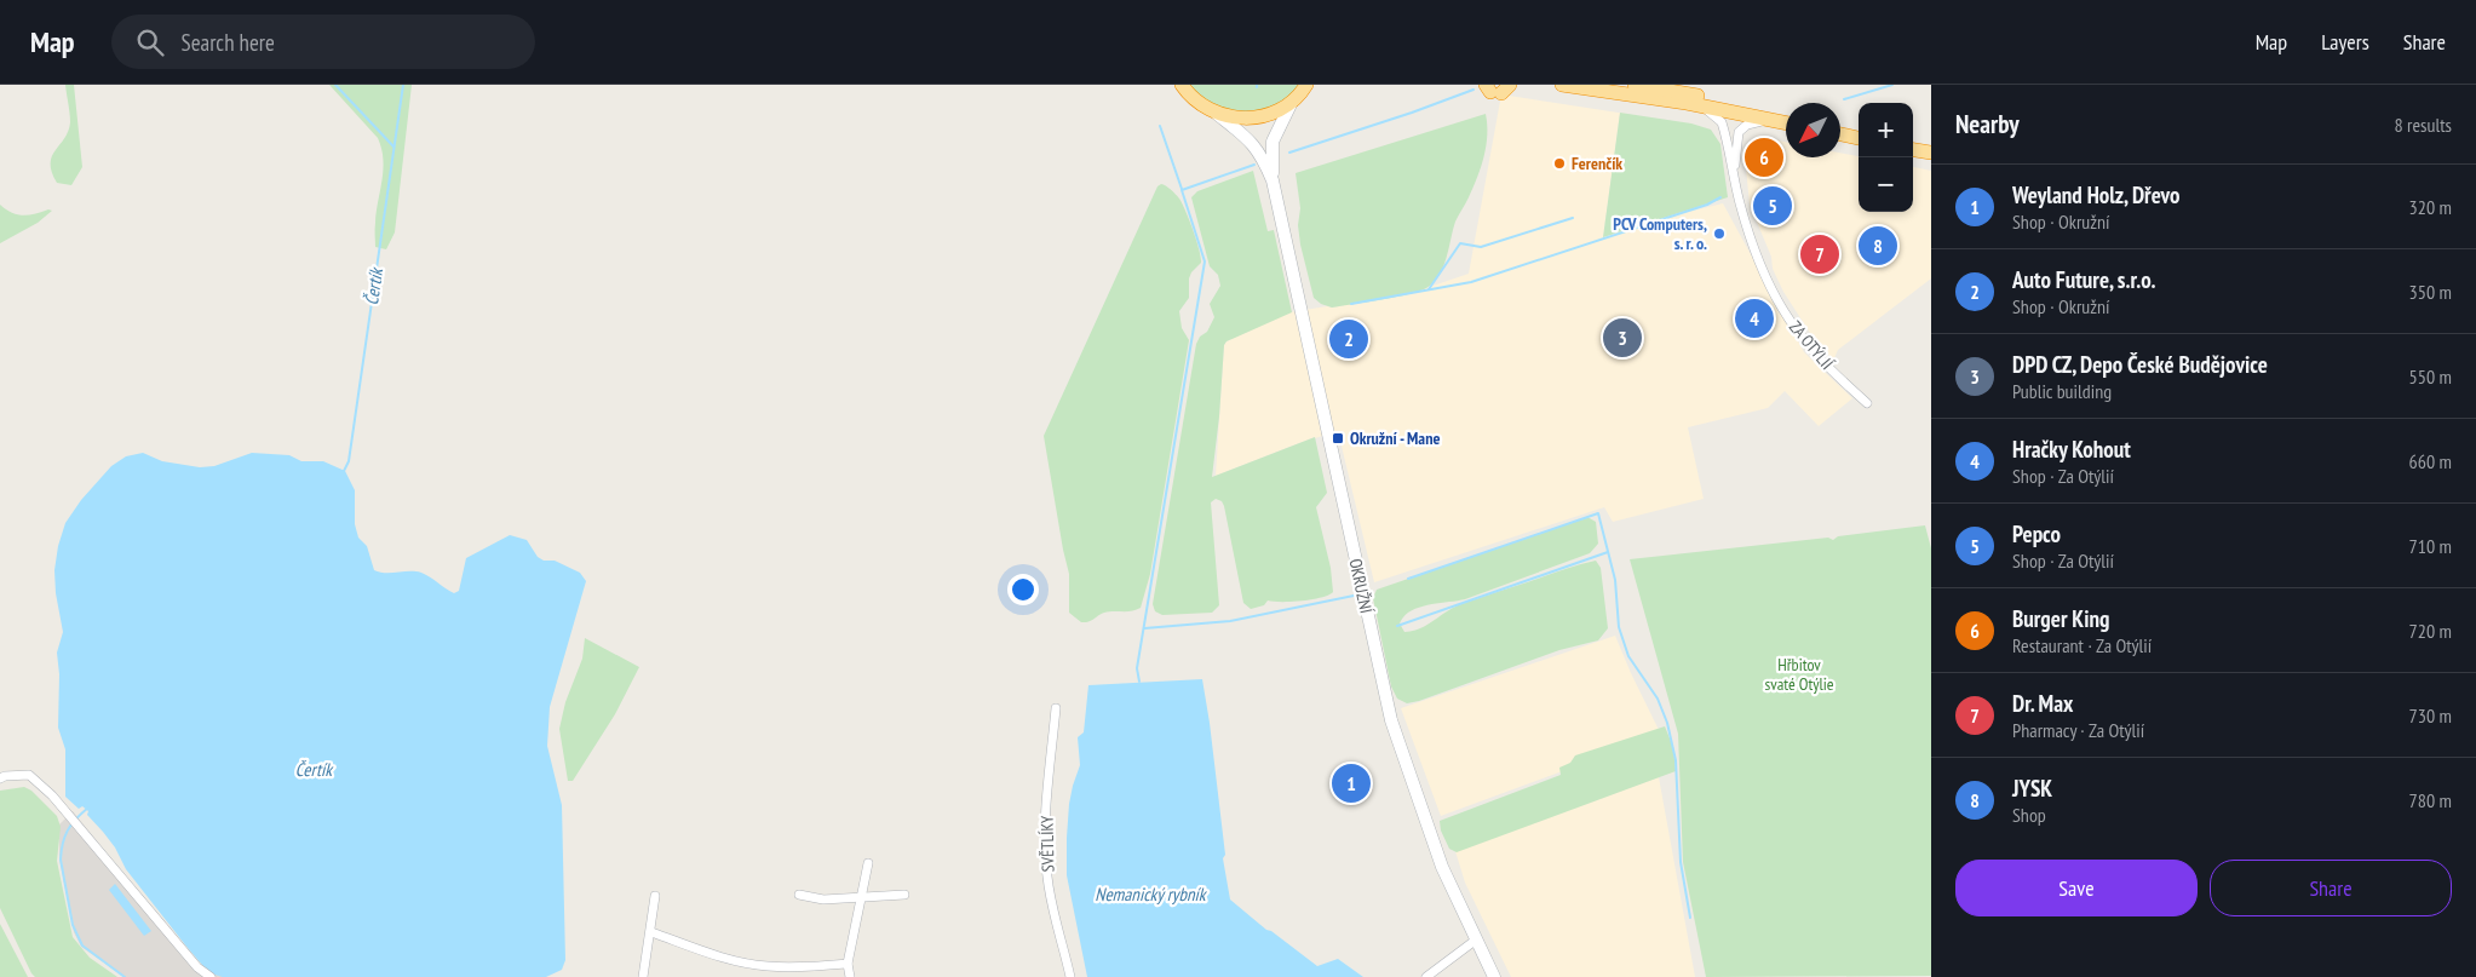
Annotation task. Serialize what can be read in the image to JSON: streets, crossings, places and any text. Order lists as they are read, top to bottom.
{
  "streets": {
    "main road": ["OKRUŽNÍ"],
    "street": ["ZA OTÝLIÍ", "SVĚTLÍKY"]
  },
  "water": ["Čertík", "Nemanický rybník"],
  "parks": ["Hřbitov svaté Otýlie"],
  "places": {
    "other": ["Ferenčík", "PCV Computers, s. r. o."],
    "transit": ["Okružní - Mane"]
  },
  "north": "bottom left",
  "page": {
    "header": "Map",
    "search": "Search here",
    "nav": ["Map", "Layers", "Share"],
    "heading": ["Nearby", "8 results"],
    "map_buttons": ["+", "−"],
    "pins": [
      "6",
      "5",
      "8",
      "7",
      "4",
      "3",
      "2",
      "1"
    ],
    "list": [
      {
        "mark": "1",
        "name": "Weyland Holz, Dřevo",
        "note": "Shop · Okružní",
        "value": "320 m"
      },
      {
        "mark": "2",
        "name": "Auto Future, s.r.o.",
        "note": "Shop · Okružní",
        "value": "350 m"
      },
      {
        "mark": "3",
        "name": "DPD CZ, Depo České Budějovice",
        "note": "Public building",
        "value": "550 m"
      },
      {
        "mark": "4",
        "name": "Hračky Kohout",
        "note": "Shop · Za Otýlií",
        "value": "660 m"
      },
      {
        "mark": "5",
        "name": "Pepco",
        "note": "Shop · Za Otýlií",
        "value": "710 m"
      },
      {
        "mark": "6",
        "name": "Burger King",
        "note": "Restaurant · Za Otýlií",
        "value": "720 m"
      },
      {
        "mark": "7",
        "name": "Dr. Max",
        "note": "Pharmacy · Za Otýlií",
        "value": "730 m"
      },
      {
        "mark": "8",
        "name": "JYSK",
        "note": "Shop",
        "value": "780 m"
      }
    ],
    "buttons": ["Save", "Share"]
  }
}
